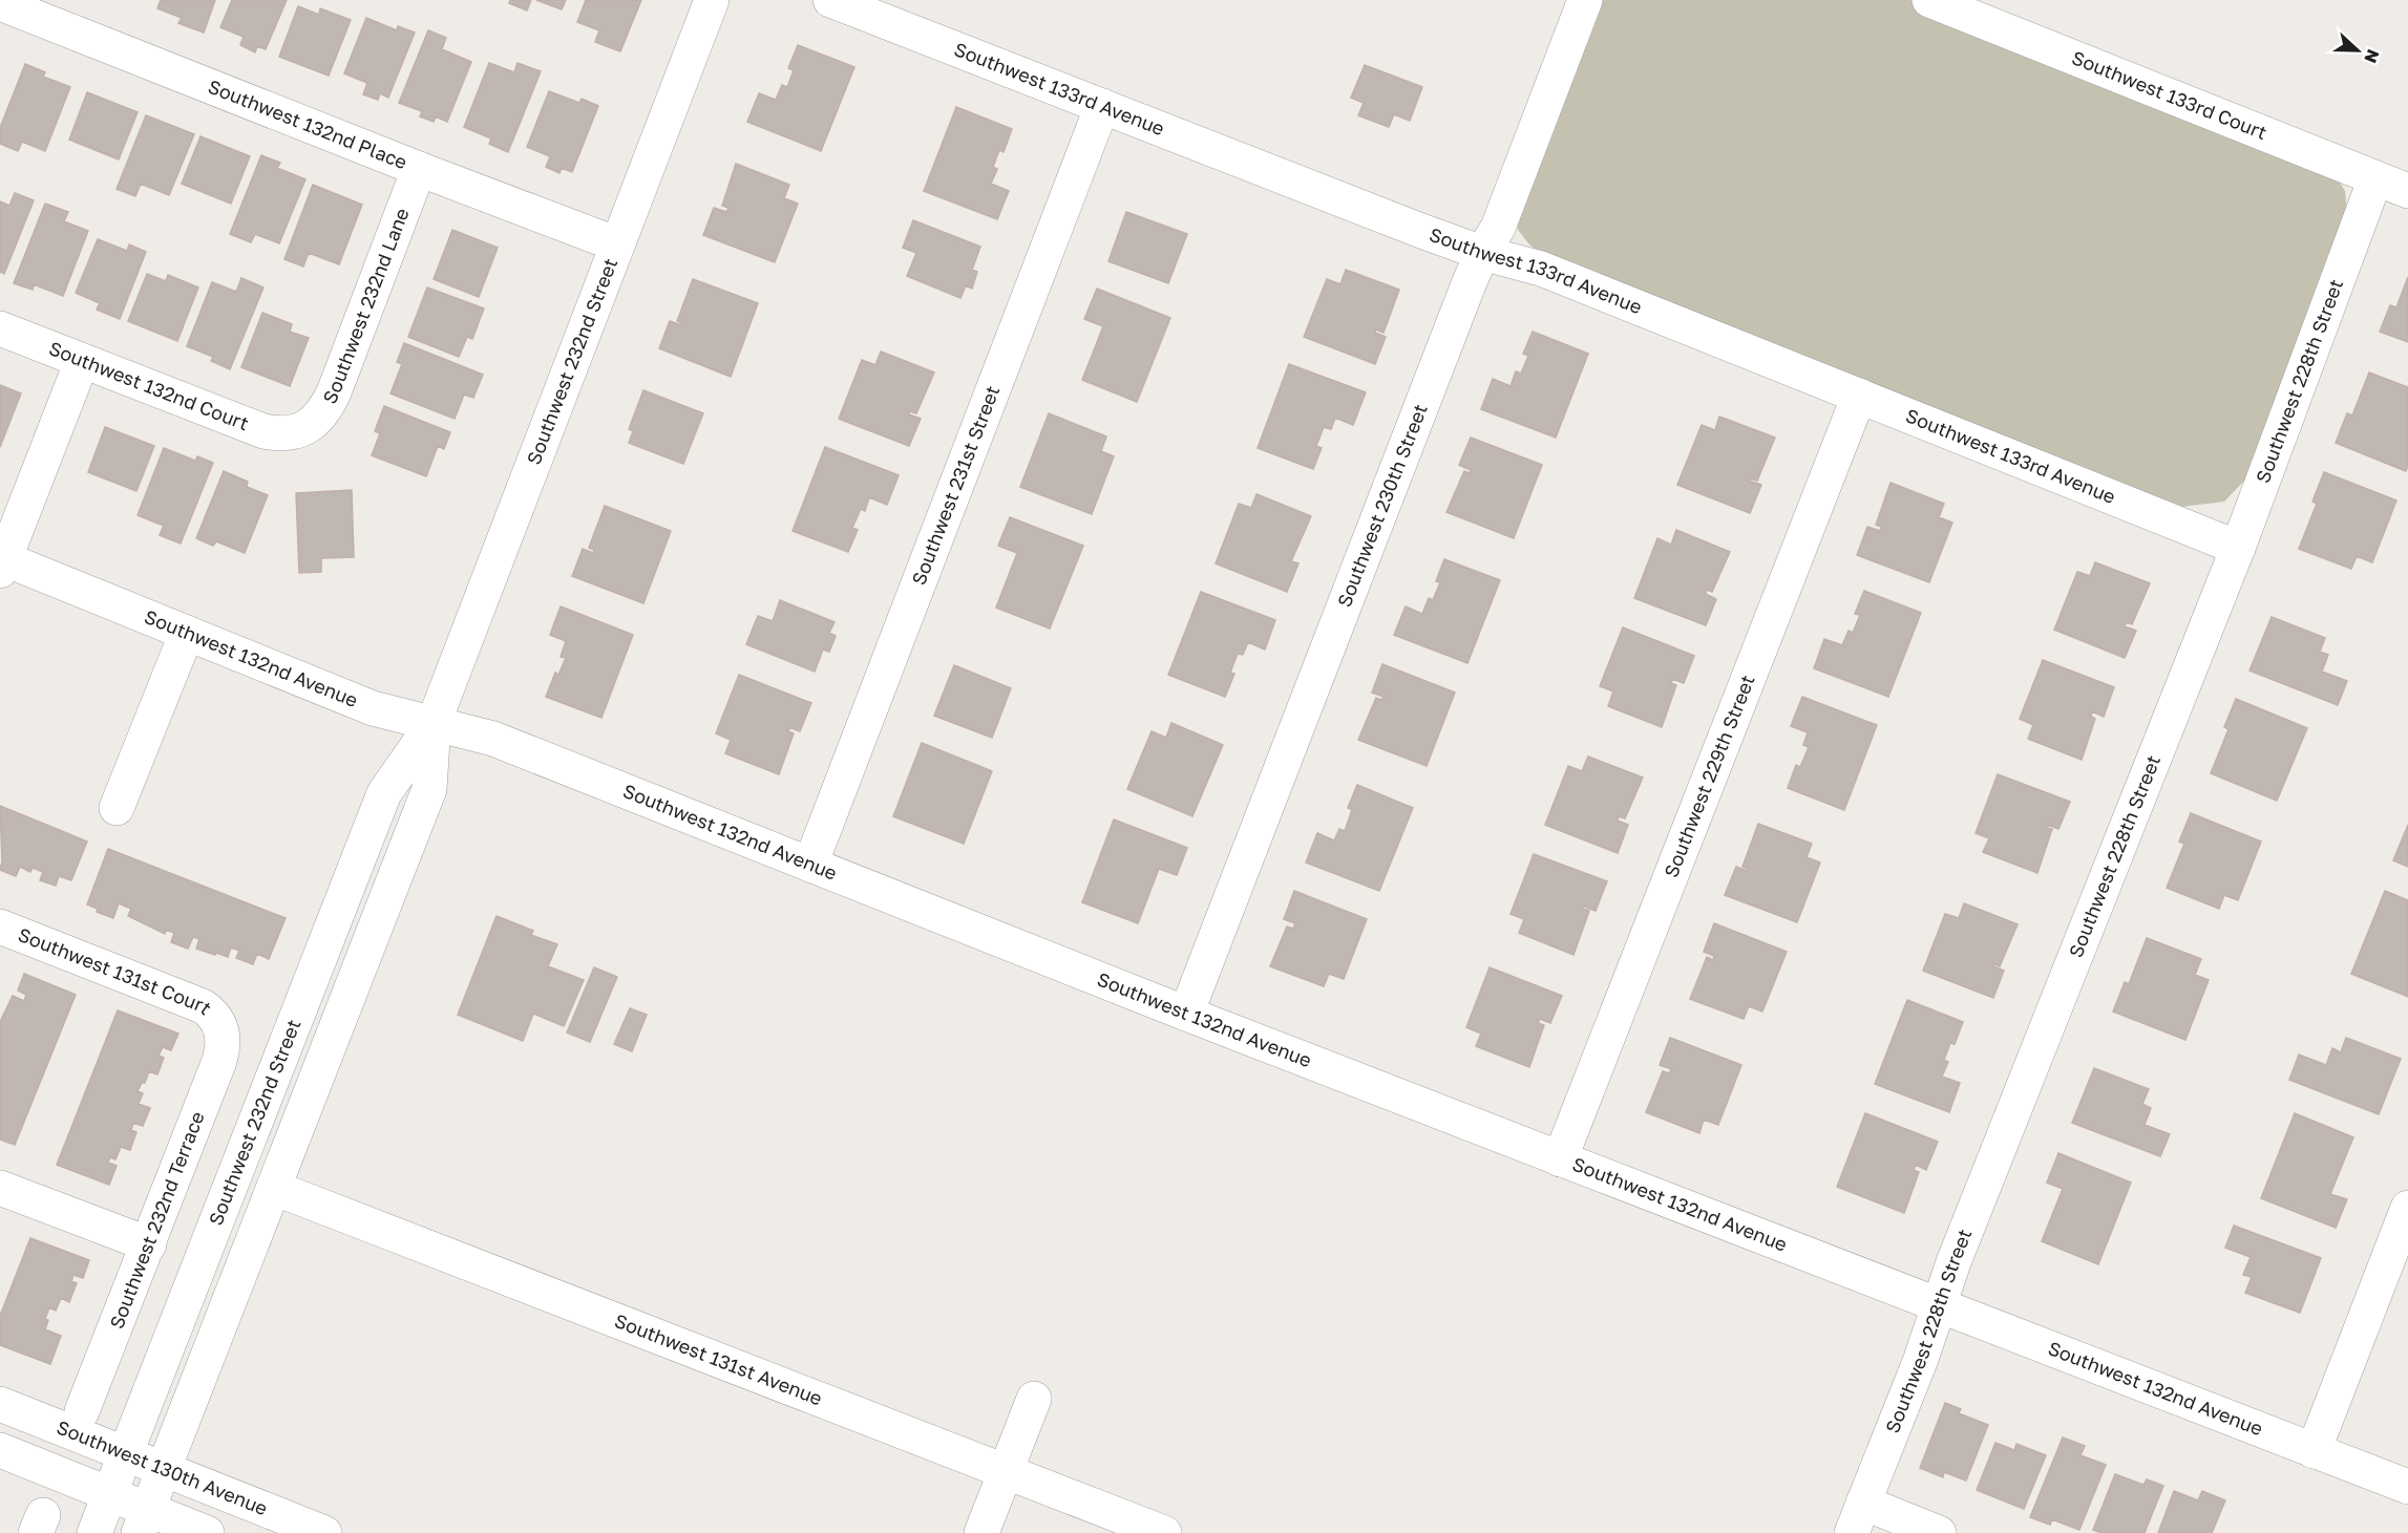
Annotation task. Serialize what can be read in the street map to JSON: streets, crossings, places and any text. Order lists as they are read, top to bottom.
{
  "streets": {
    "street": [
      "Southwest 133rd Avenue",
      "Southwest 133rd Court",
      "Southwest 132nd Place",
      "Southwest 232nd Lane",
      "Southwest 232nd Street",
      "Southwest 228th Street",
      "Southwest 132nd Court",
      "Southwest 231st Street",
      "Southwest 230th Street",
      "Southwest 132nd Avenue",
      "Southwest 229th Street",
      "Southwest 131st Court",
      "Southwest 232nd Terrace",
      "Southwest 131st Avenue",
      "Southwest 130th Avenue"
    ]
  },
  "crossings": [
    ["Southwest 133rd Avenue", "Southwest 228th Street"],
    ["Southwest 133rd Avenue", "Southwest 231st Street"],
    ["Southwest 133rd Avenue", "Southwest 230th Street"],
    ["Southwest 133rd Avenue", "Southwest 229th Street"],
    ["Southwest 133rd Court", "Southwest 228th Street"],
    ["Southwest 132nd Place", "Southwest 232nd Lane"],
    ["Southwest 132nd Place", "Southwest 232nd Street"],
    ["Southwest 232nd Lane", "Southwest 132nd Court"],
    ["Southwest 232nd Street", "Southwest 132nd Avenue"],
    ["Southwest 232nd Street", "Southwest 131st Avenue"],
    ["Southwest 232nd Street", "Southwest 130th Avenue"],
    ["Southwest 228th Street", "Southwest 132nd Avenue"],
    ["Southwest 231st Street", "Southwest 132nd Avenue"],
    ["Southwest 230th Street", "Southwest 132nd Avenue"],
    ["Southwest 132nd Avenue", "Southwest 229th Street"],
    ["Southwest 131st Court", "Southwest 232nd Terrace"]
  ],
  "north": "right"
}
